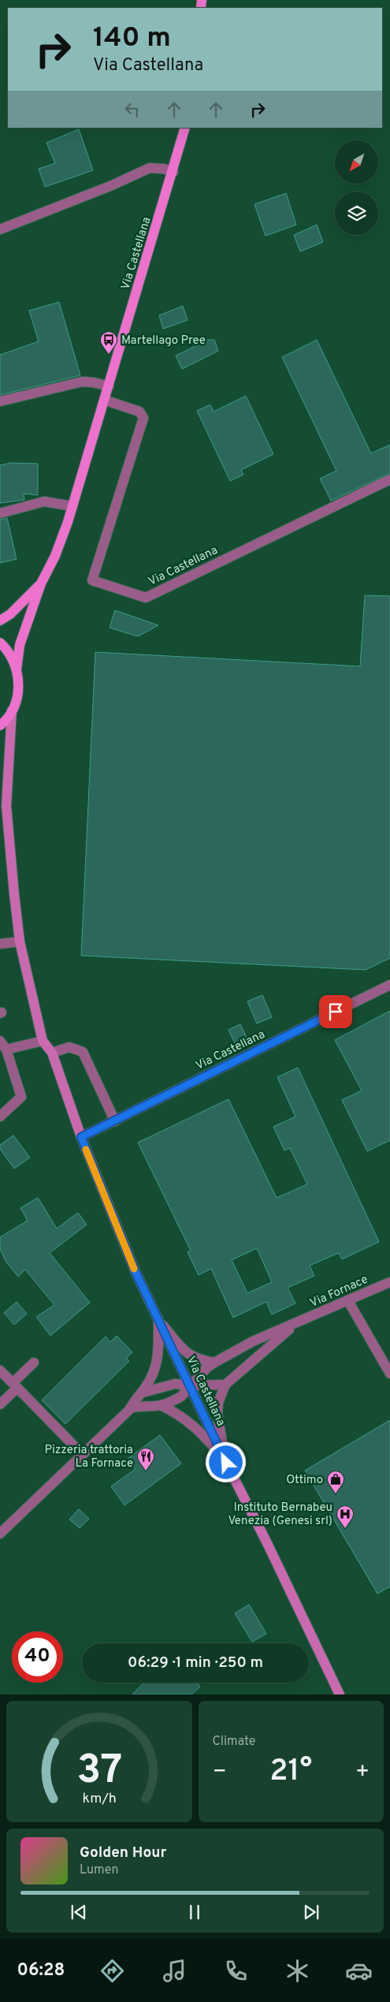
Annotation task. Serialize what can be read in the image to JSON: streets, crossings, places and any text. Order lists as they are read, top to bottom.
{
  "streets": {
    "main road": ["Via Castellana"],
    "street": ["Via Fornace"]
  },
  "crossings": [
    ["Via Castellana", "Via Fornace"]
  ],
  "places": {
    "bus stop": ["Martellago Pree"],
    "restaurant": ["Pizzeria trattoria La Fornace"],
    "shop": ["Ottimo"],
    "hospital": ["Instituto Bernabeu Venezia (Genesi srl)"]
  },
  "north": "bottom left",
  "page": {
    "turn": ["140 m", "Via Castellana"],
    "limit": "40",
    "trip": "06:29 · 1 min · 250 m",
    "tile": "Climate",
    "heat": ["−", "21°", "+"],
    "song": ["Golden Hour", "Lumen"],
    "tabs": "06:28",
    "gauge": ["37", "km/h"]
  }
}
